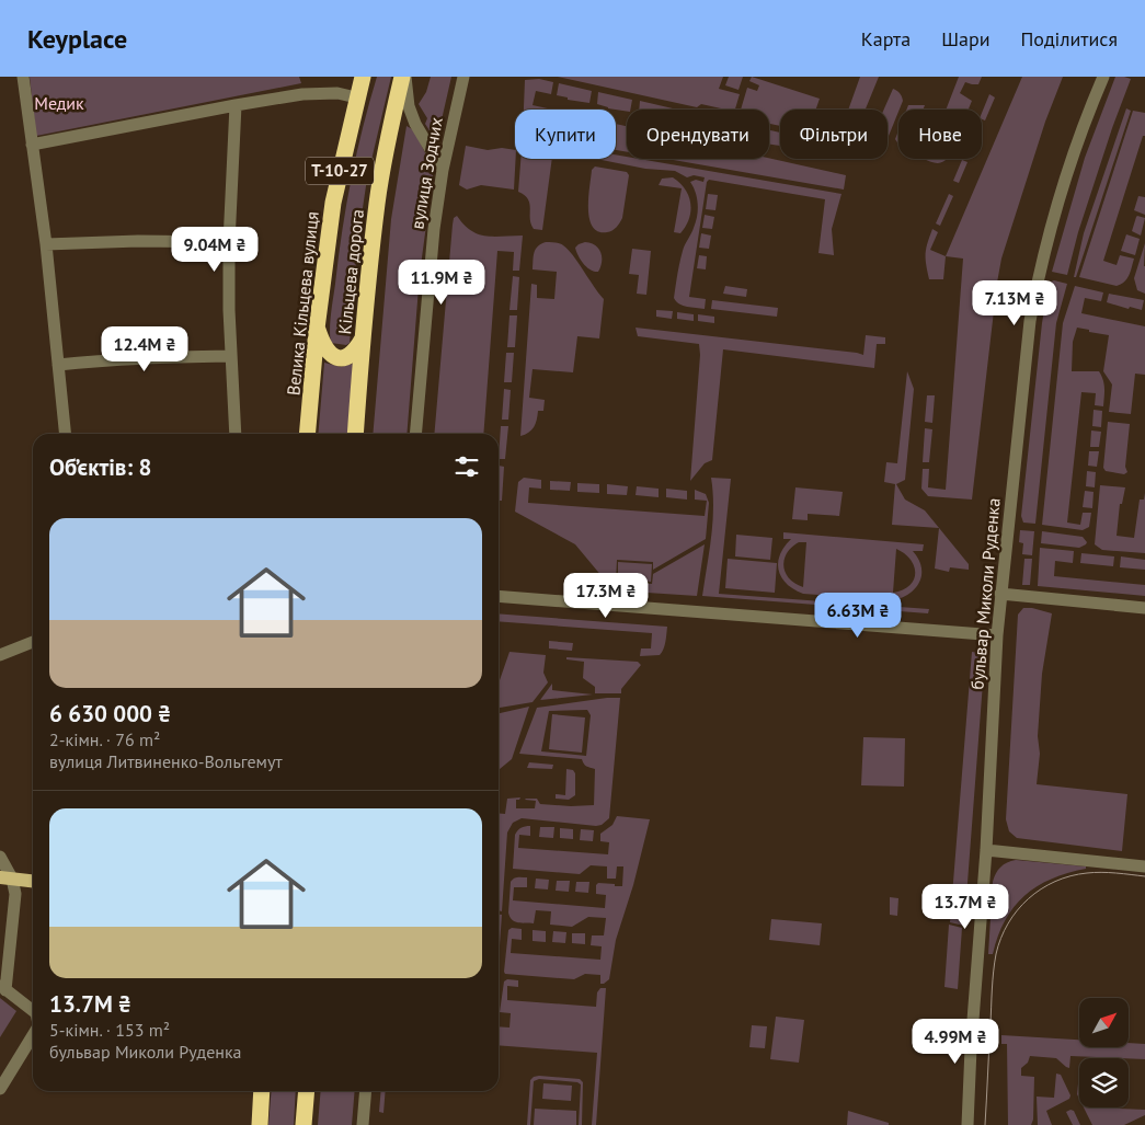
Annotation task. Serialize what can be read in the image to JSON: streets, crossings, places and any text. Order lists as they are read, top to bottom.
{
  "streets": {
    "highway": ["Т-10-27", "Кільцева дорога", "Велика Кільцева вулиця"],
    "street": ["вулиця Зодчих", "бульвар Миколи Руденка"]
  },
  "parks": ["Медик"],
  "north": "top right",
  "page": {
    "header": "Keyplace",
    "nav": ["Карта", "Шари", "Поділитися"],
    "chip": [
      "Купити",
      "Орендувати",
      "Фільтри",
      "Нове"
    ],
    "price": [
      "9.04M ₴",
      "11.9M ₴",
      "7.13M ₴",
      "12.4M ₴",
      "17.3M ₴",
      "6.63M ₴",
      "13.7M ₴",
      "4.99M ₴"
    ],
    "heading": "Об’єктів: 8",
    "list": [
      {
        "name": "6 630 000 ₴",
        "note": "2-кімн. · 76 m² · вулиця Литвиненко-Вольгемут"
      },
      {
        "name": "13.7M ₴",
        "note": "5-кімн. · 153 m² · бульвар Миколи Руденка"
      }
    ]
  }
}
